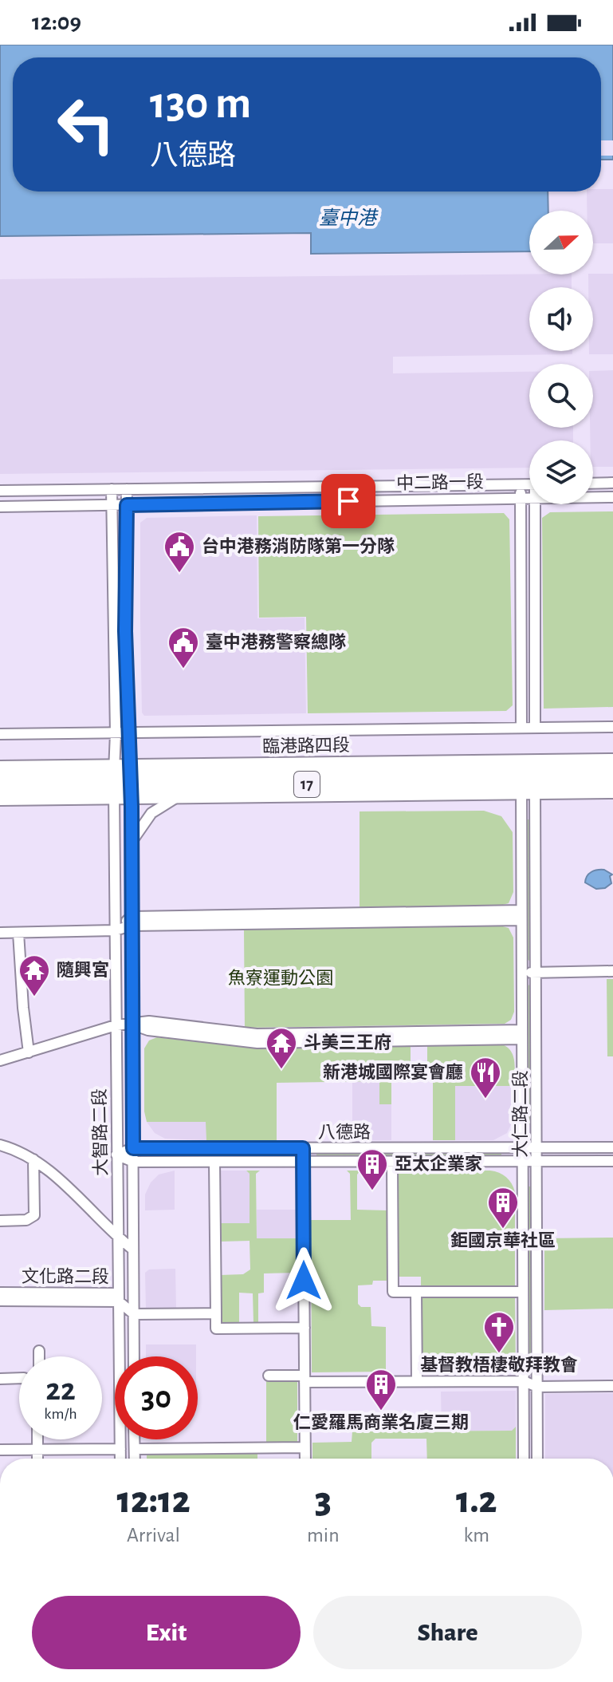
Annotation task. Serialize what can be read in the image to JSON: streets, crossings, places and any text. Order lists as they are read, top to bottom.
{
  "streets": {
    "main road": ["臨港路四段", "17"],
    "street": [
      "中二路一段",
      "大仁路二段",
      "大智路二段",
      "八德路",
      "文化路二段"
    ]
  },
  "crossings": [
    ["中二路一段", "大智路二段"],
    ["臨港路四段", "大仁路二段"],
    ["臨港路四段", "大智路二段"],
    ["大仁路二段", "八德路"],
    ["大智路二段", "八德路"],
    ["大智路二段", "文化路二段"]
  ],
  "water": ["臺中港"],
  "parks": ["魚寮運動公園"],
  "places": {
    "public building": ["台中港務消防隊第一分隊", "臺中港務警察總隊"],
    "temple": ["隨興宮", "斗美三王府"],
    "restaurant": ["新港城國際宴會廳"],
    "building": ["亞太企業家", "鉅國京華社區", "仁愛羅馬商業名廈三期"],
    "church": ["基督教梧棲敬拜教會"]
  },
  "north": "right",
  "page": {
    "status": "12:09",
    "turn": ["130 m", "八德路"],
    "speed": "22 km/h",
    "limit": "30",
    "eta": [
      "12:12",
      "Arrival",
      "3",
      "min",
      "1.2",
      "km"
    ],
    "buttons": ["Exit", "Share"]
  }
}
